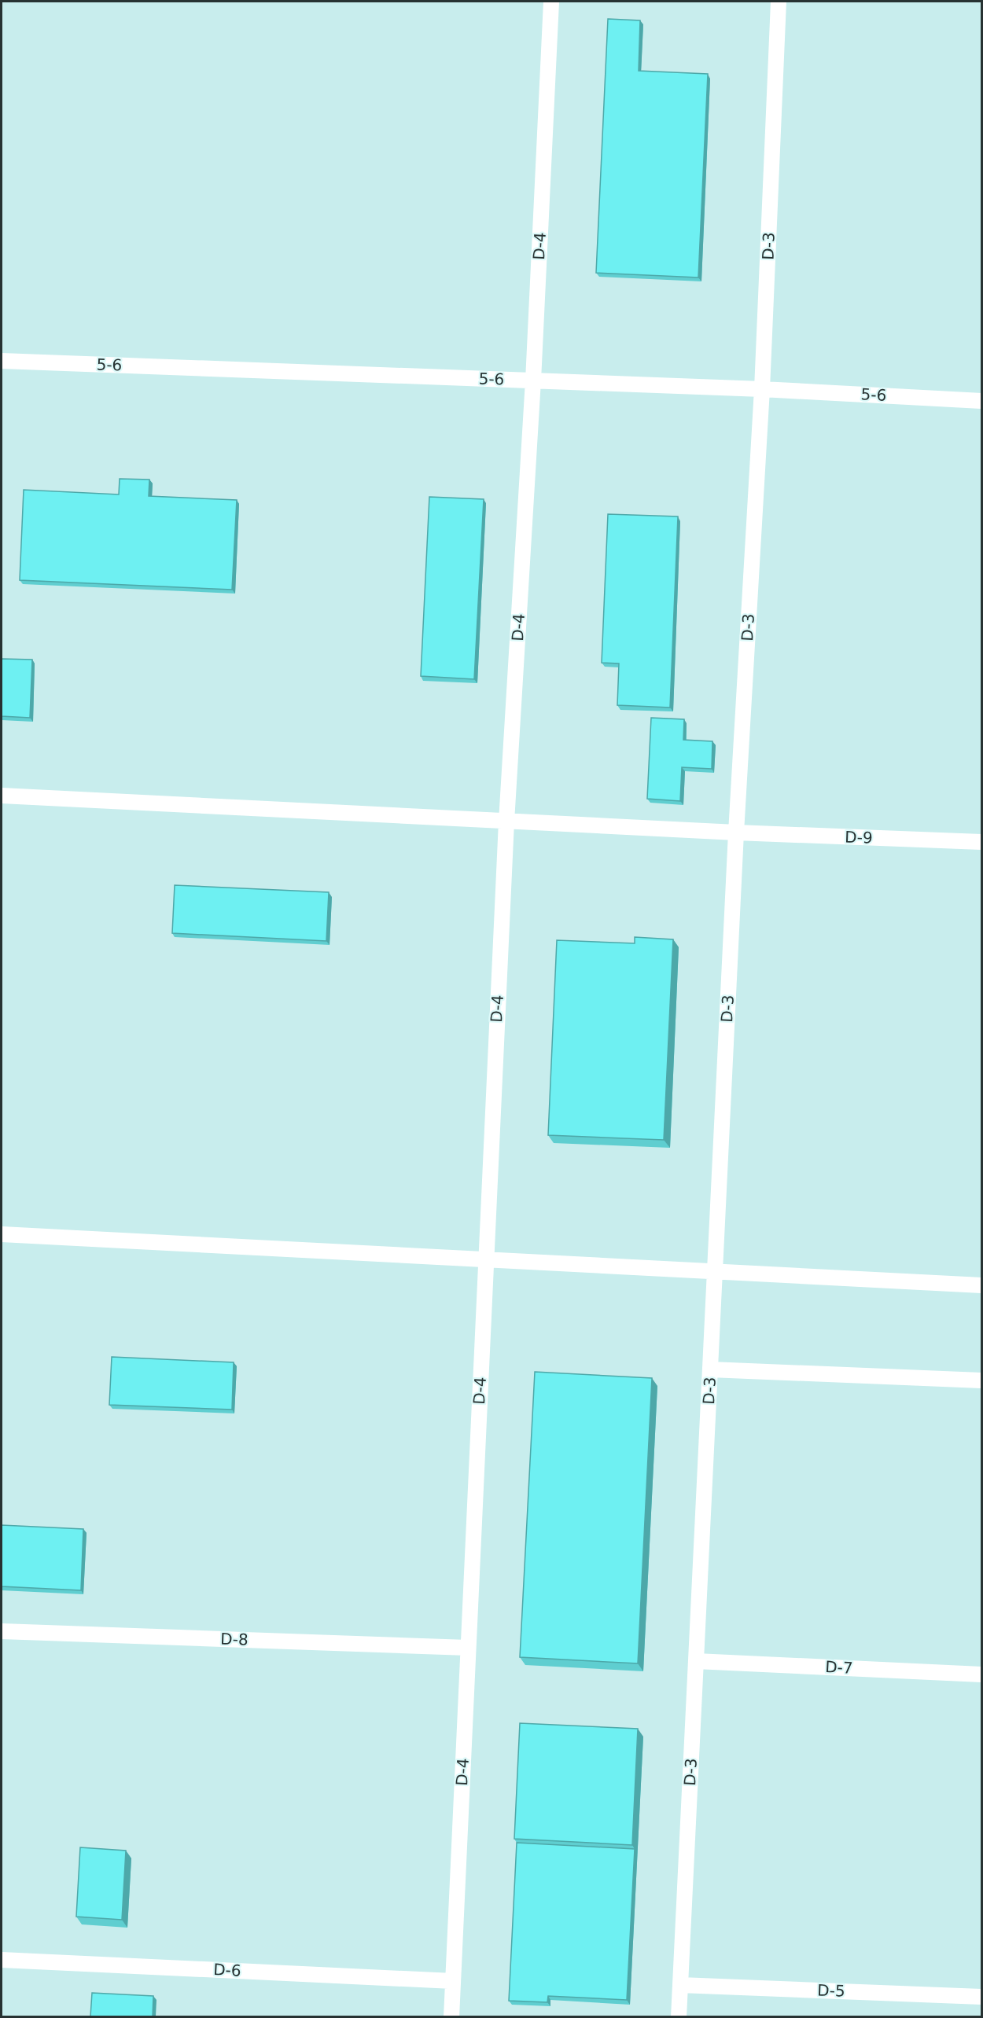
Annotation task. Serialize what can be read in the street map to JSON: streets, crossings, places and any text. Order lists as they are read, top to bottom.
{
  "streets": {
    "lane": [
      "D-4",
      "D-3",
      "5-6",
      "D-9",
      "D-8",
      "D-7",
      "D-6",
      "D-5"
    ]
  },
  "crossings": [
    ["D-4", "5-6"],
    ["D-4", "D-9"],
    ["D-4", "D-8"],
    ["D-4", "D-6"],
    ["D-3", "5-6"],
    ["D-3", "D-9"],
    ["D-3", "D-7"],
    ["D-3", "D-5"]
  ]
}
